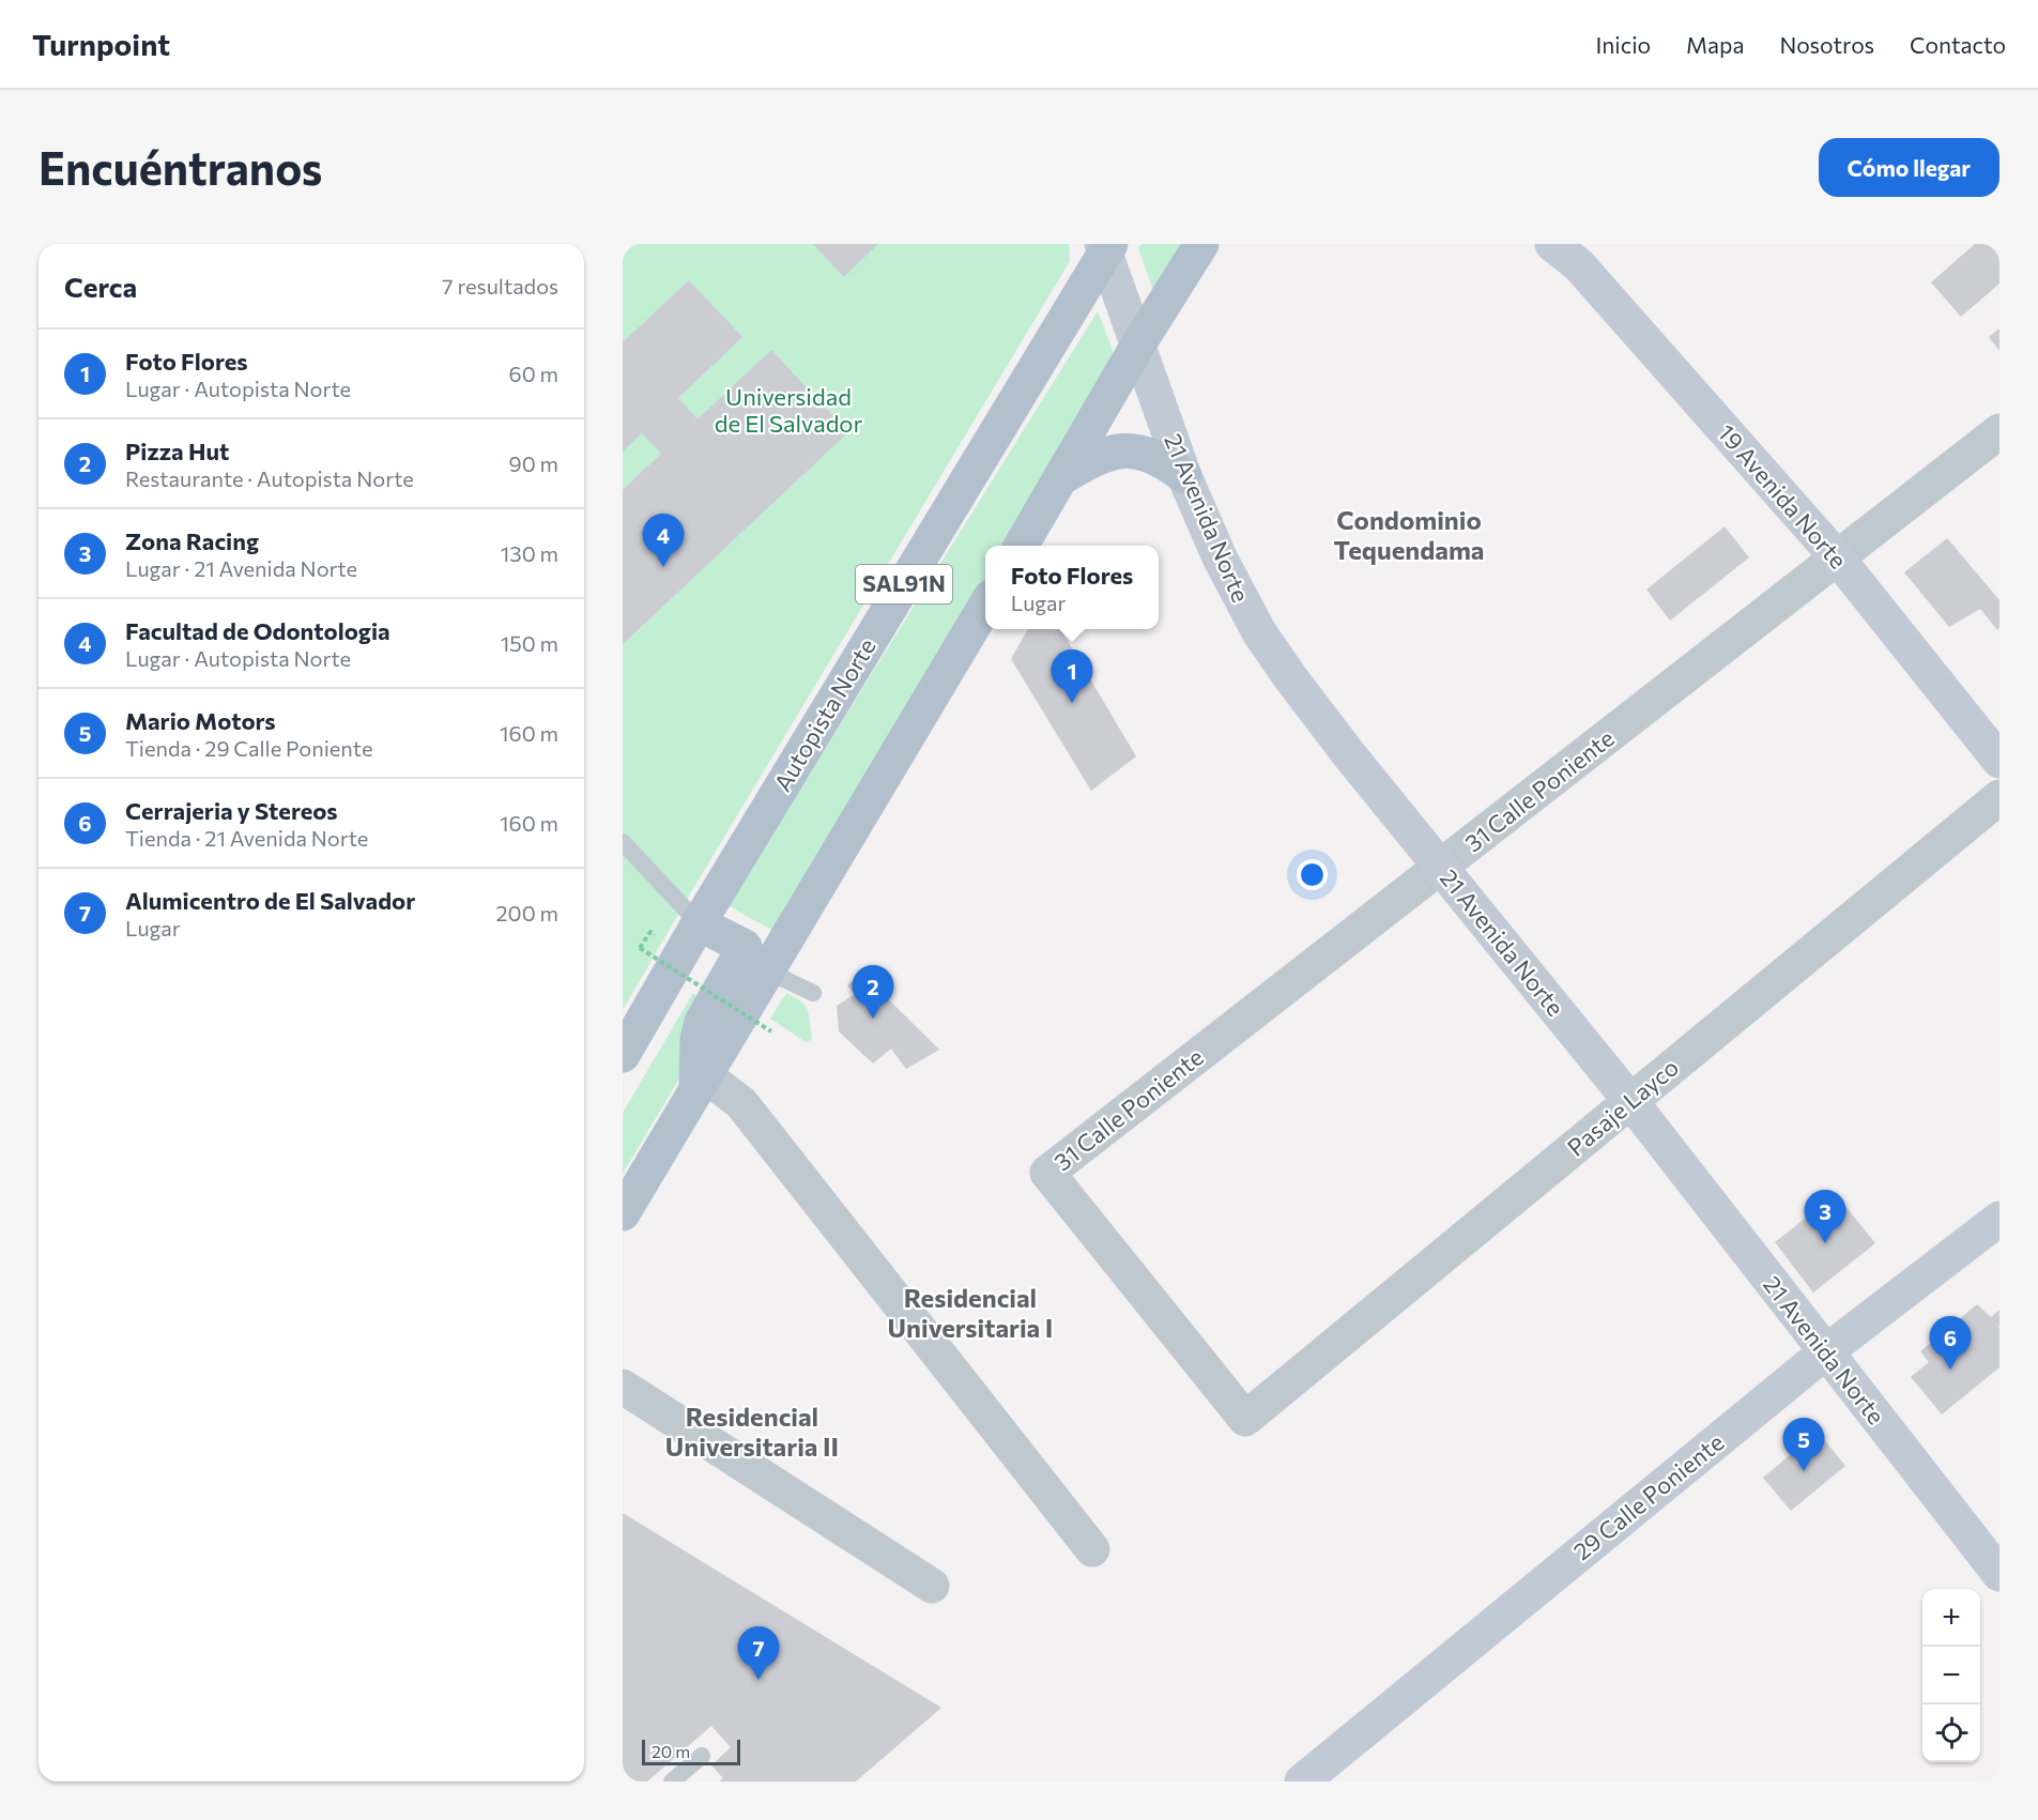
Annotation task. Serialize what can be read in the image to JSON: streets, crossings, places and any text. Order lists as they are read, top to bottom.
{
  "streets": {
    "main road": [
      "19 Avenida Norte",
      "21 Avenida Norte",
      "SAL91N",
      "Autopista Norte",
      "29 Calle Poniente"
    ],
    "street": ["31 Calle Poniente", "Pasaje Layco"]
  },
  "crossings": [
    ["19 Avenida Norte", "31 Calle Poniente"],
    ["21 Avenida Norte", "Autopista Norte"],
    ["21 Avenida Norte", "31 Calle Poniente"],
    ["21 Avenida Norte", "Pasaje Layco"],
    ["21 Avenida Norte", "29 Calle Poniente"],
    ["31 Calle Poniente", "Pasaje Layco"]
  ],
  "districts": ["Condominio Tequendama", "Residencial Universitaria I", "Residencial Universitaria II"],
  "parks": ["Universidad de El Salvador"],
  "scale_bar": "20 m",
  "page": {
    "header": "Turnpoint",
    "nav": [
      "Inicio",
      "Mapa",
      "Nosotros",
      "Contacto"
    ],
    "buttons": "Cómo llegar",
    "title": "Encuéntranos",
    "heading": ["Cerca", "7 resultados"],
    "list": [
      {
        "mark": "1",
        "name": "Foto Flores",
        "note": "Lugar · Autopista Norte",
        "value": "60 m"
      },
      {
        "mark": "2",
        "name": "Pizza Hut",
        "note": "Restaurante · Autopista Norte",
        "value": "90 m"
      },
      {
        "mark": "3",
        "name": "Zona Racing",
        "note": "Lugar · 21 Avenida Norte",
        "value": "130 m"
      },
      {
        "mark": "4",
        "name": "Facultad de Odontologia",
        "note": "Lugar · Autopista Norte",
        "value": "150 m"
      },
      {
        "mark": "5",
        "name": "Mario Motors",
        "note": "Tienda · 29 Calle Poniente",
        "value": "160 m"
      },
      {
        "mark": "6",
        "name": "Cerrajeria y Stereos",
        "note": "Tienda · 21 Avenida Norte",
        "value": "160 m"
      },
      {
        "mark": "7",
        "name": "Alumicentro de El Salvador",
        "note": "Lugar",
        "value": "200 m"
      }
    ],
    "pins": [
      "4",
      "1",
      "2",
      "3",
      "6",
      "5",
      "7"
    ],
    "popup": ["Foto Flores", "Lugar"],
    "map_buttons": ["+", "−"],
    "scale": "20 m"
  }
}
